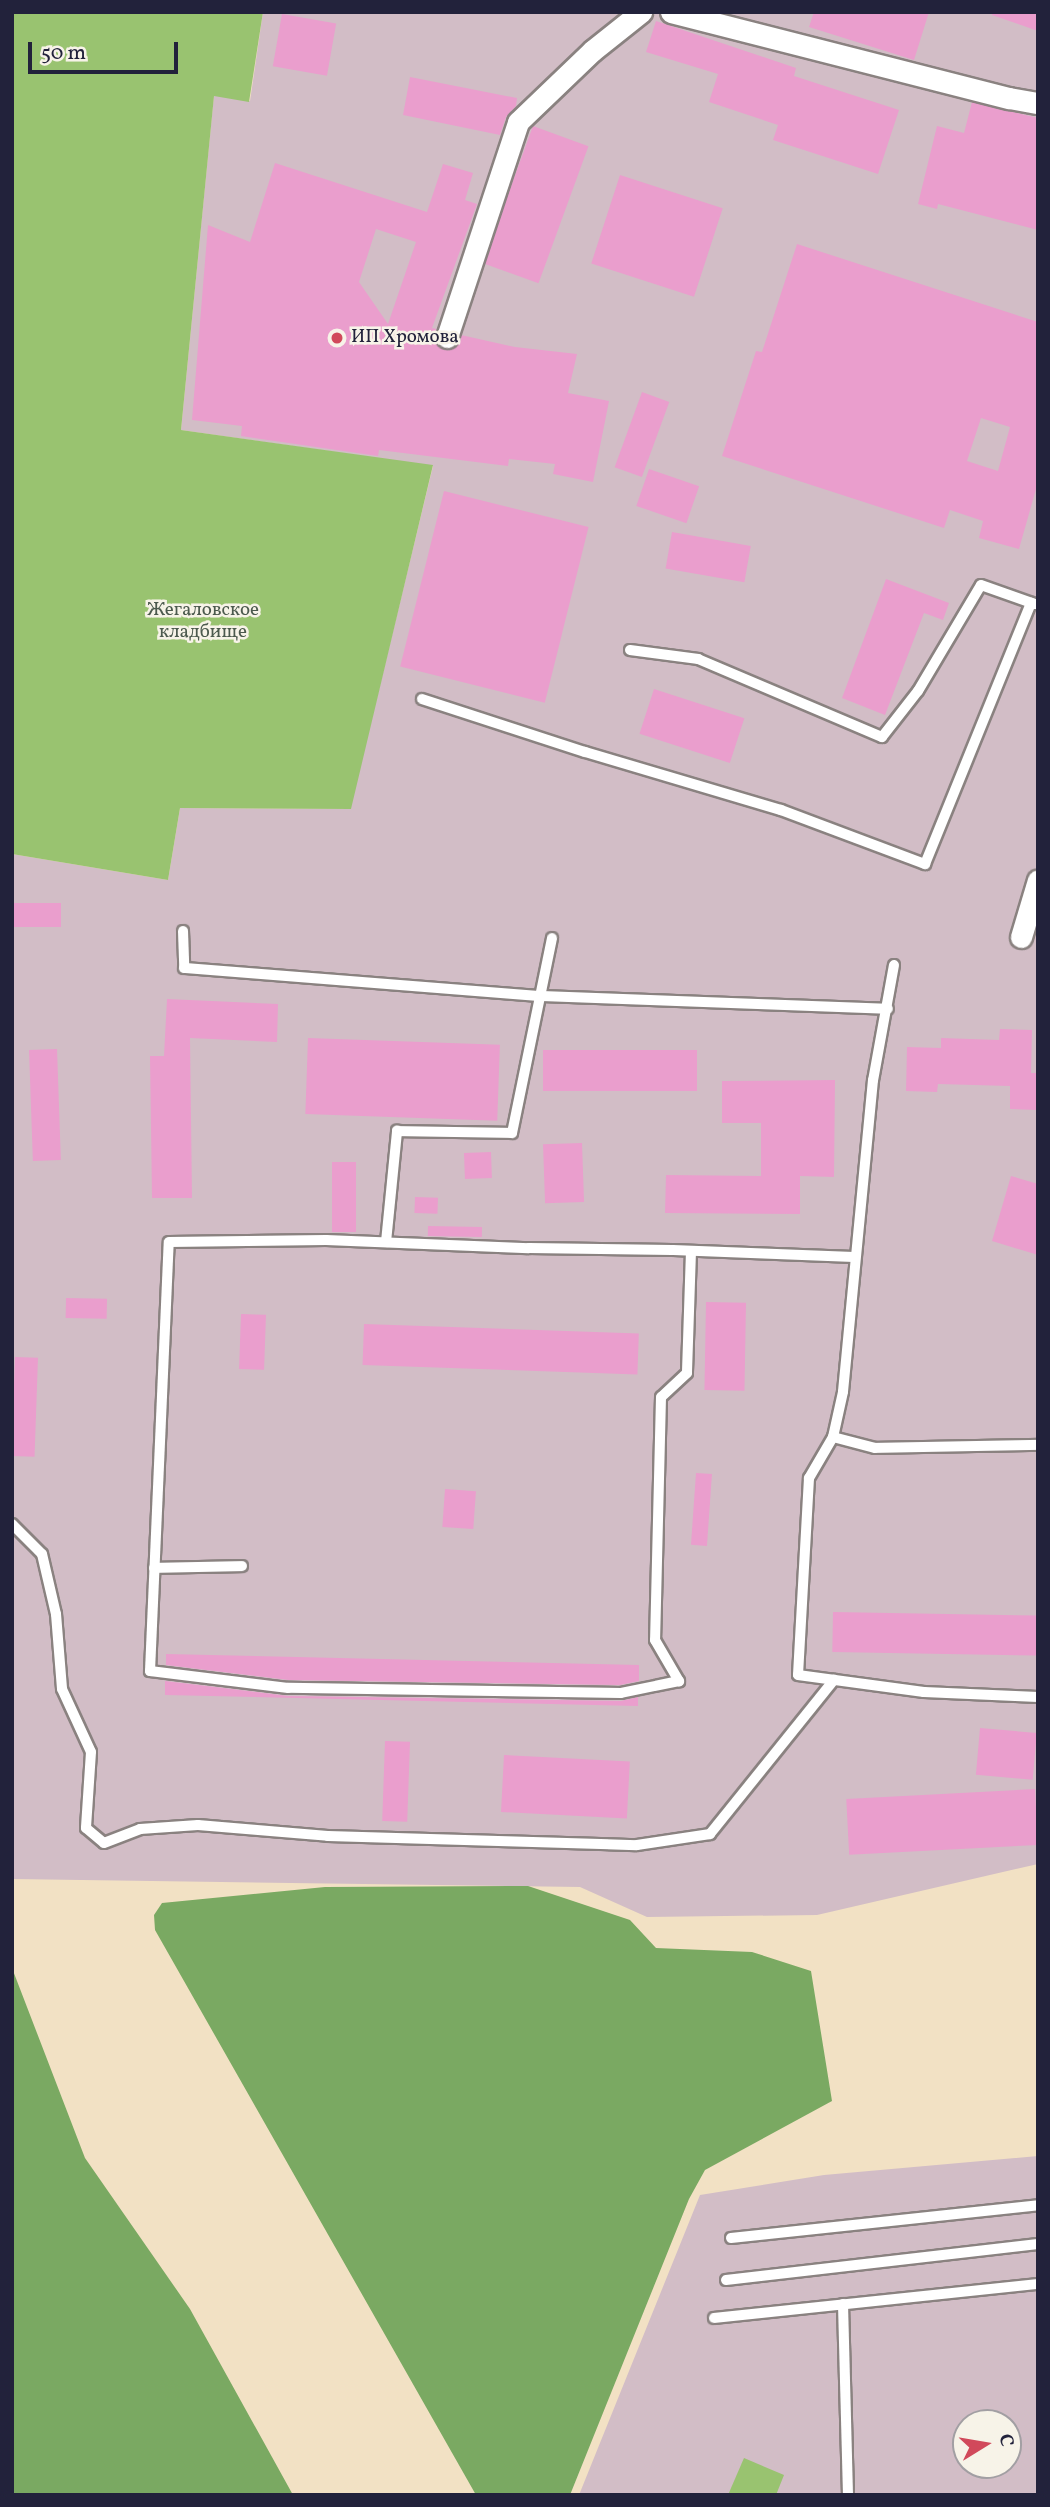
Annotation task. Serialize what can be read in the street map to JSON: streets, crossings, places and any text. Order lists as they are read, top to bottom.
{
  "parks": ["Жегаловское кладбище"],
  "places": ["ИП Хромова"],
  "scale_bar": "50 m",
  "north": "right"
}
